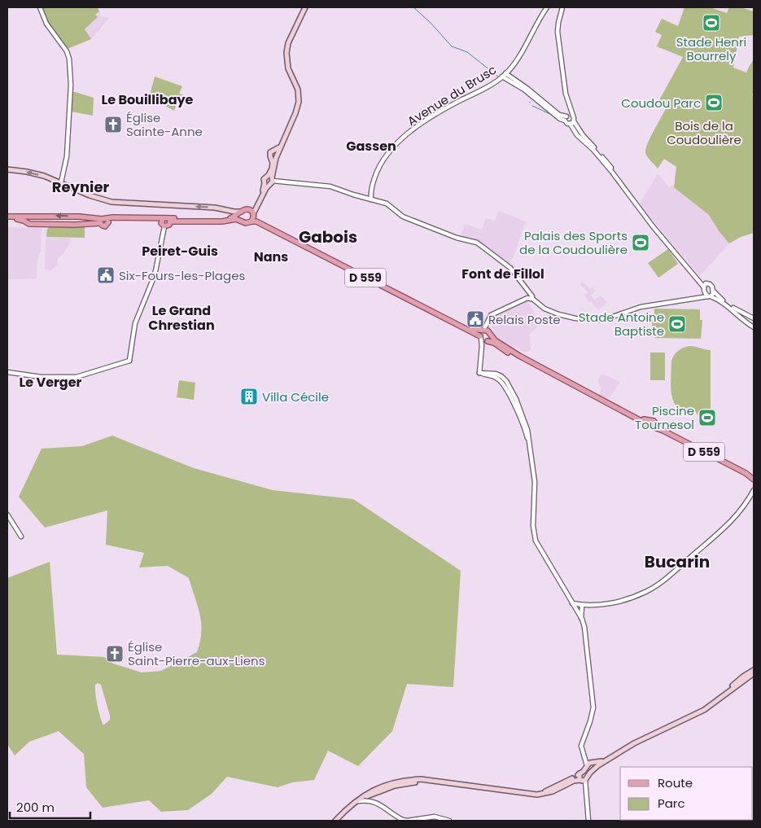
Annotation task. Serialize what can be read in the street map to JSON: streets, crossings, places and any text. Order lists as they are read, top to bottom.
{
  "streets": {
    "main road": ["D 559"],
    "street": ["Avenue du Brusc"]
  },
  "districts": [
    "Le Bouillibaye",
    "Gassen",
    "Reynier",
    "Gabois",
    "Peiret-Guis",
    "Nans",
    "Font de Fillol",
    "Le Grand Chrestian",
    "Le Verger",
    "Bucarin"
  ],
  "parks": ["Bois de la Coudoulière"],
  "places": {
    "sports": [
      "Stade Henri Bourrely",
      "Coudou Parc",
      "Palais des Sports de la Coudoulière",
      "Stade Antoine Baptiste",
      "Piscine Tournesol"
    ],
    "church": ["Église Sainte-Anne", "Église Saint-Pierre-aux-Liens"],
    "public building": ["Six-Fours-les-Plages", "Relais Poste"],
    "building": ["Villa Cécile"]
  },
  "legend": ["Route", "Parc"],
  "scale_bar": "200 m"
}
